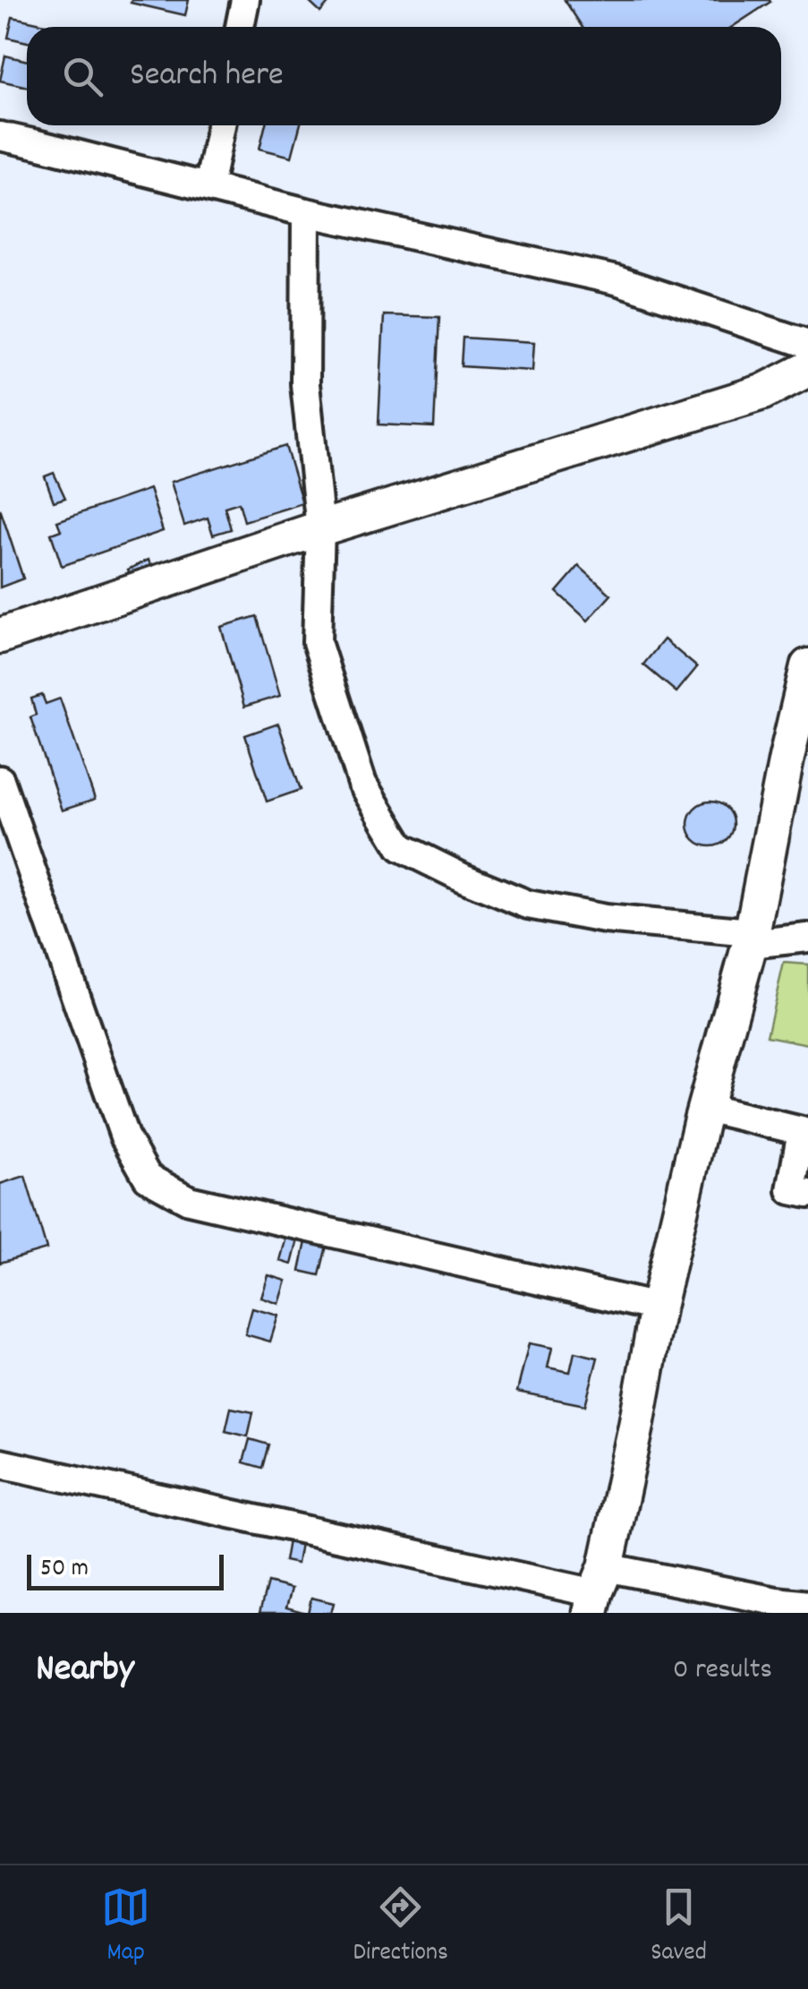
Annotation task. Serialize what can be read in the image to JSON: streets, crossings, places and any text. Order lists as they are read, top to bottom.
{
  "scale_bar": "50 m",
  "page": {
    "search": "Search here",
    "scale": "50 m",
    "heading": ["Nearby", "0 results"],
    "nav": ["Map", "Directions", "Saved"]
  }
}
